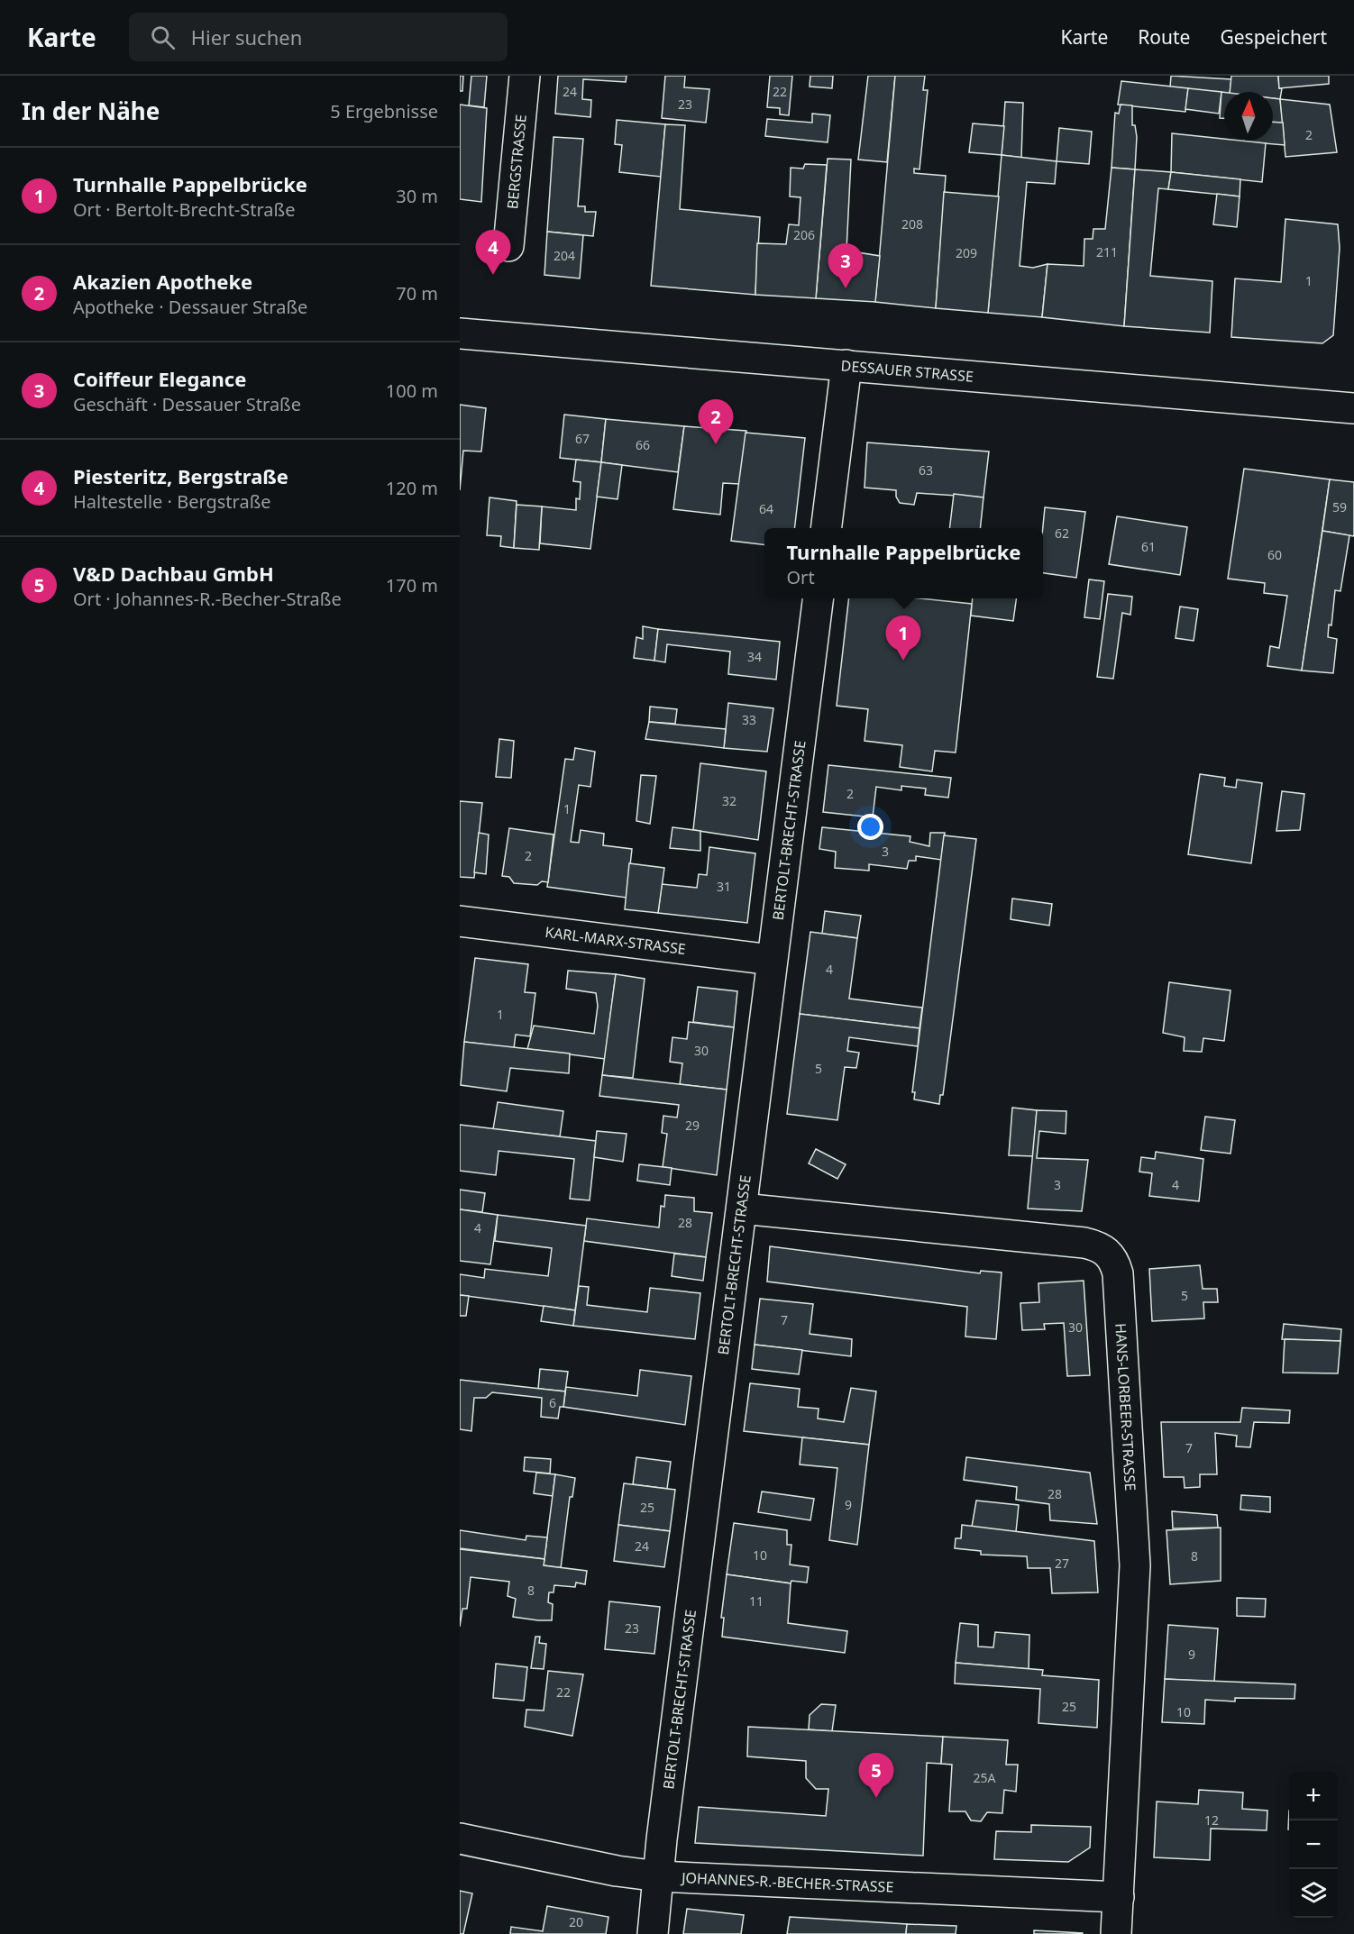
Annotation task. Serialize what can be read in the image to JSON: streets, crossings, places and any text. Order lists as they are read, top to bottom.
{
  "streets": {
    "street": [
      "BERGSTRASSE",
      "DESSAUER STRASSE",
      "BERTOLT-BRECHT-STRASSE",
      "KARL-MARX-STRASSE",
      "HANS-LORBEER-STRASSE",
      "JOHANNES-R.-BECHER-STRASSE"
    ]
  },
  "crossings": [
    ["BERTOLT-BRECHT-STRASSE", "KARL-MARX-STRASSE"],
    ["BERTOLT-BRECHT-STRASSE", "HANS-LORBEER-STRASSE"],
    ["BERTOLT-BRECHT-STRASSE", "JOHANNES-R.-BECHER-STRASSE"],
    ["HANS-LORBEER-STRASSE", "JOHANNES-R.-BECHER-STRASSE"]
  ],
  "house_numbers": [
    "24",
    "22",
    "23",
    "2",
    "208",
    "206",
    "211",
    "209",
    "204",
    "1",
    "67",
    "66",
    "63",
    "59",
    "64",
    "62",
    "61",
    "60",
    "34",
    "33",
    "2",
    "32",
    "1",
    "3",
    "2",
    "31",
    "4",
    "1",
    "30",
    "5",
    "29",
    "3",
    "4",
    "28",
    "4",
    "5",
    "7",
    "30",
    "6",
    "7",
    "28",
    "9",
    "25",
    "24",
    "10",
    "8",
    "27",
    "8",
    "11",
    "23",
    "9",
    "22",
    "25",
    "10",
    "25A",
    "12",
    "20"
  ],
  "north": "top",
  "page": {
    "header": "Karte",
    "search": "Hier suchen",
    "nav": ["Karte", "Route", "Gespeichert"],
    "heading": ["In der Nähe", "5 Ergebnisse"],
    "list": [
      {
        "mark": "1",
        "name": "Turnhalle Pappelbrücke",
        "note": "Ort · Bertolt-Brecht-Straße",
        "value": "30 m"
      },
      {
        "mark": "2",
        "name": "Akazien Apotheke",
        "note": "Apotheke · Dessauer Straße",
        "value": "70 m"
      },
      {
        "mark": "3",
        "name": "Coiffeur Elegance",
        "note": "Geschäft · Dessauer Straße",
        "value": "100 m"
      },
      {
        "mark": "4",
        "name": "Piesteritz, Bergstraße",
        "note": "Haltestelle · Bergstraße",
        "value": "120 m"
      },
      {
        "mark": "5",
        "name": "V&D Dachbau GmbH",
        "note": "Ort · Johannes-R.-Becher-Straße",
        "value": "170 m"
      }
    ],
    "pins": [
      "4",
      "3",
      "2",
      "1",
      "5"
    ],
    "popup": ["Turnhalle Pappelbrücke", "Ort"],
    "map_buttons": ["+", "−"]
  }
}
